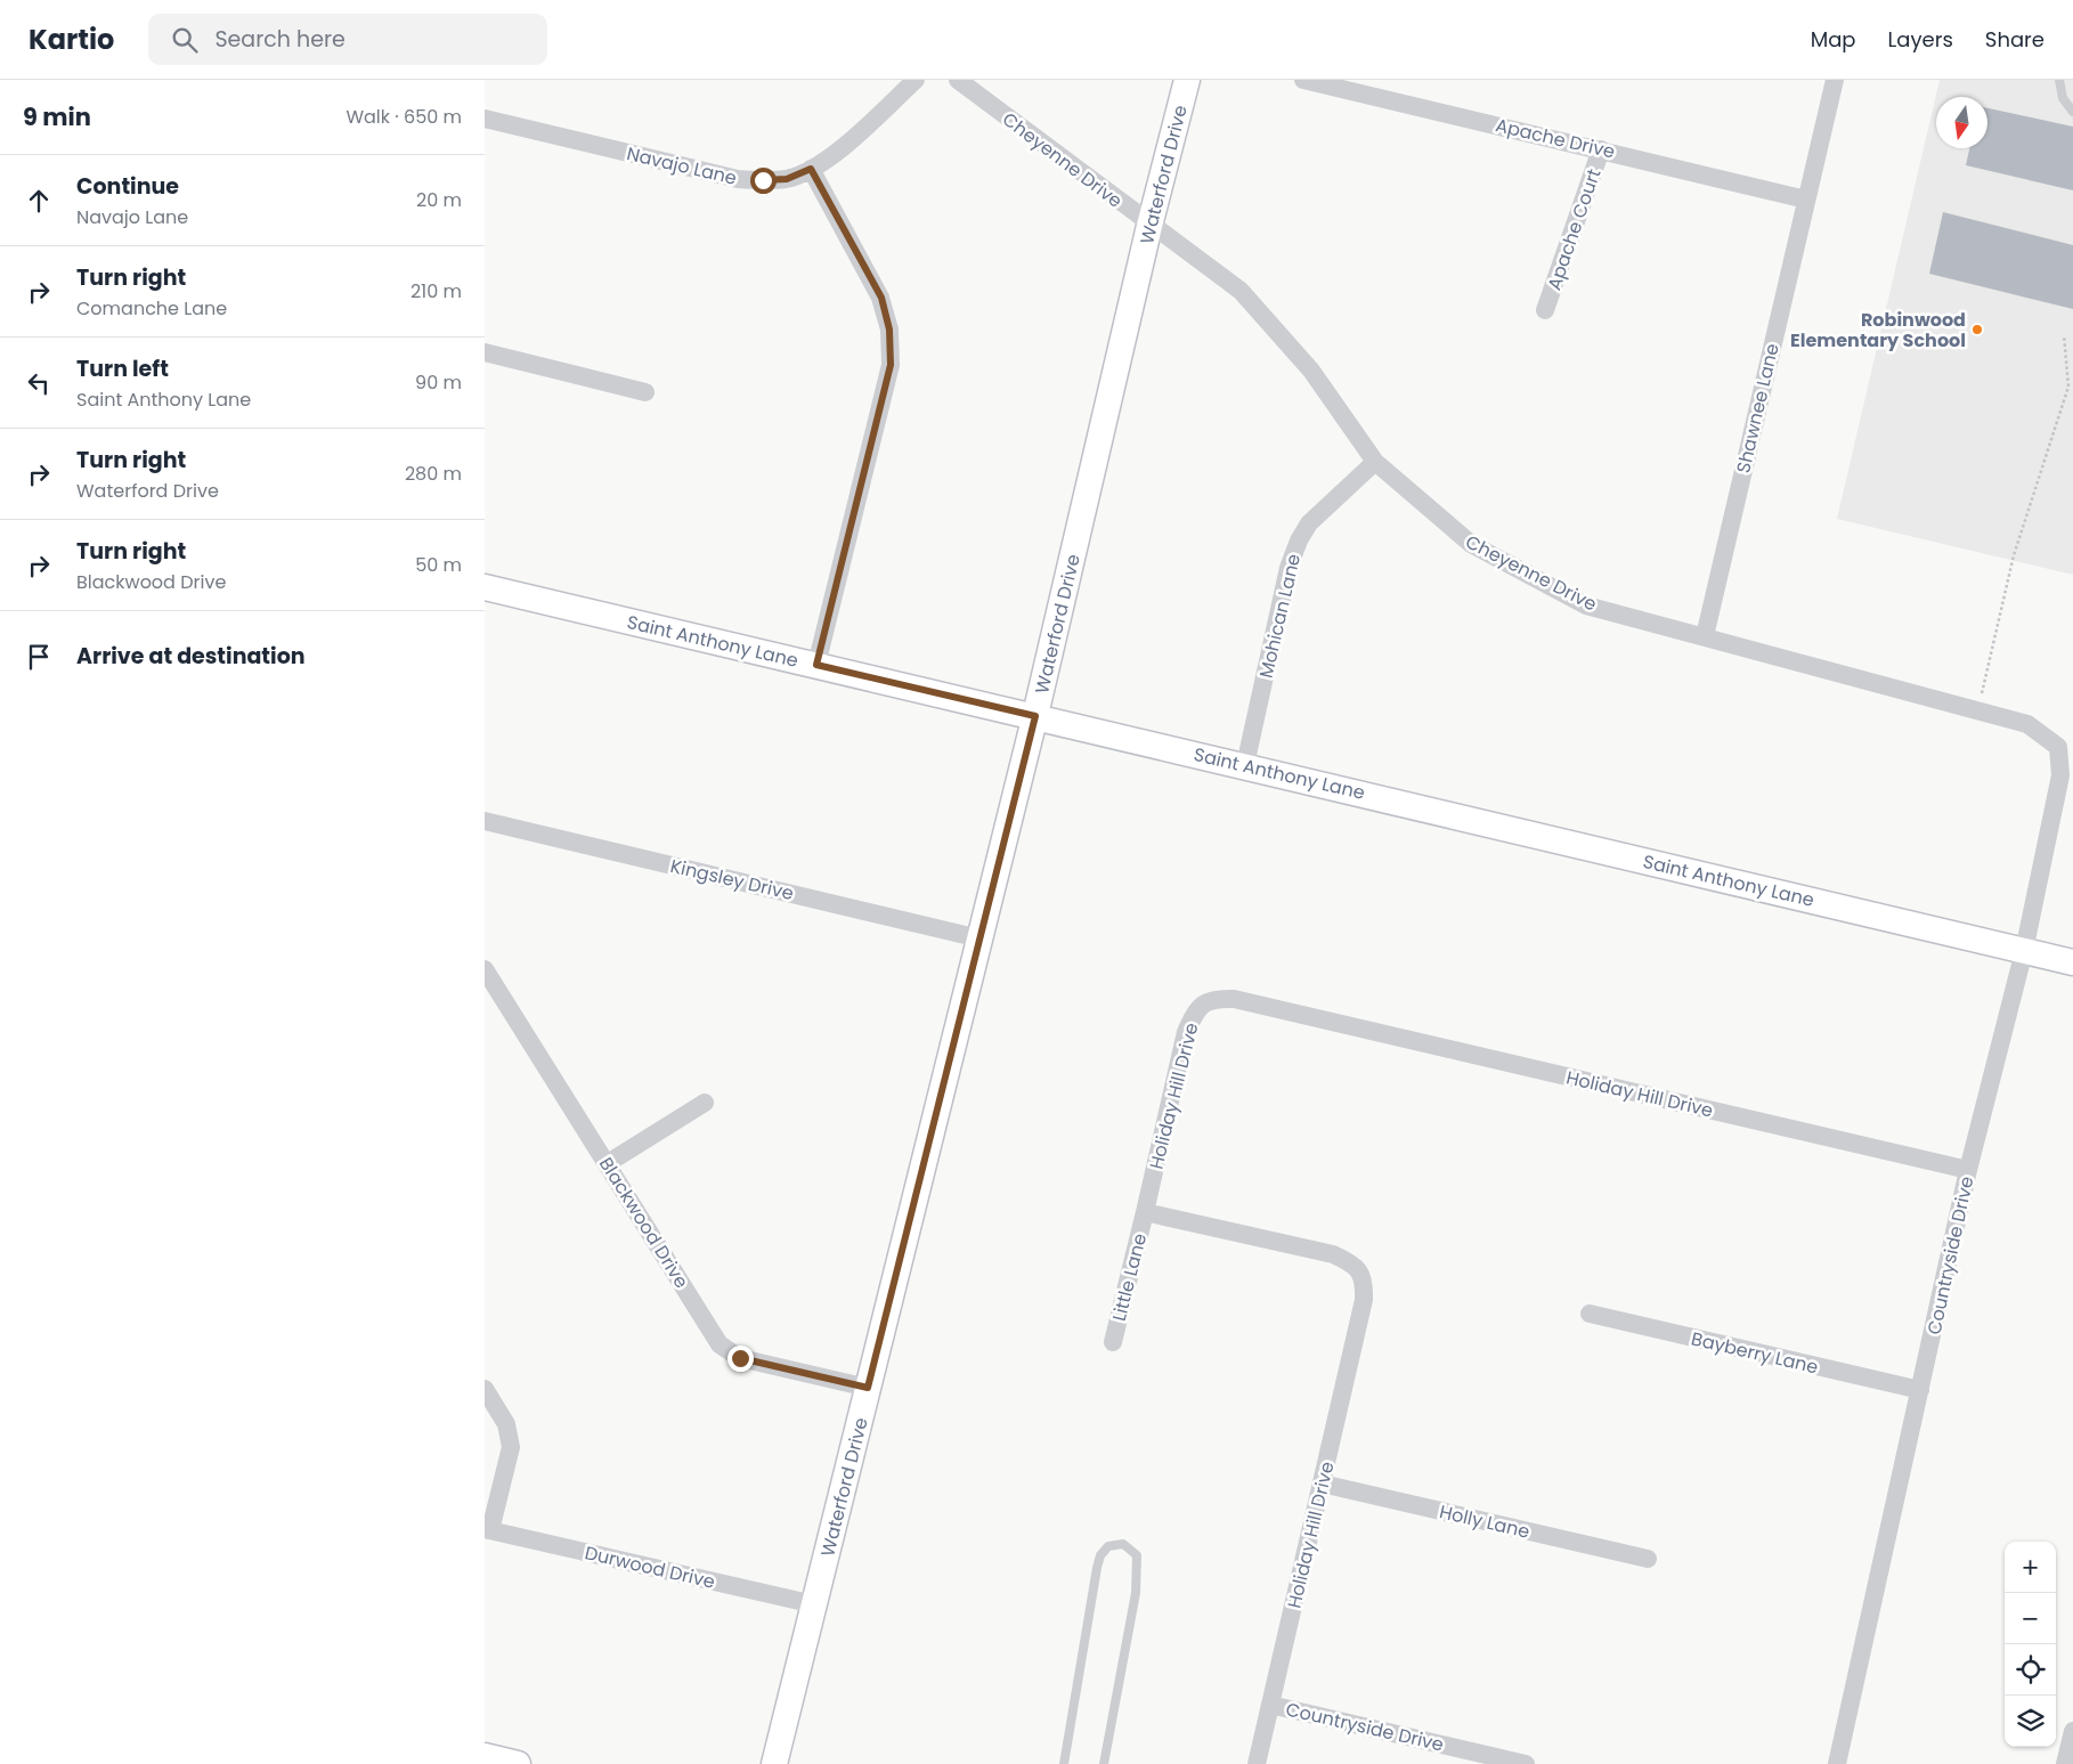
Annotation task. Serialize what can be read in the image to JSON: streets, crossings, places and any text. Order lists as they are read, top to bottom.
{
  "streets": {
    "street": [
      "Apache Drive",
      "Cheyenne Drive",
      "Navajo Lane",
      "Waterford Drive",
      "Apache Court",
      "Shawnee Lane",
      "Mohican Lane",
      "Saint Anthony Lane",
      "Kingsley Drive",
      "Holiday Hill Drive",
      "Blackwood Drive",
      "Countryside Drive",
      "Little Lane",
      "Bayberry Lane",
      "Holly Lane",
      "Durwood Drive"
    ]
  },
  "crossings": [
    ["Apache Drive", "Apache Court"],
    ["Apache Drive", "Shawnee Lane"],
    ["Cheyenne Drive", "Waterford Drive"],
    ["Cheyenne Drive", "Shawnee Lane"],
    ["Cheyenne Drive", "Mohican Lane"],
    ["Cheyenne Drive", "Countryside Drive"],
    ["Waterford Drive", "Saint Anthony Lane"],
    ["Waterford Drive", "Kingsley Drive"],
    ["Waterford Drive", "Blackwood Drive"],
    ["Waterford Drive", "Durwood Drive"],
    ["Mohican Lane", "Saint Anthony Lane"],
    ["Saint Anthony Lane", "Countryside Drive"],
    ["Holiday Hill Drive", "Countryside Drive"],
    ["Holiday Hill Drive", "Little Lane"],
    ["Holiday Hill Drive", "Holly Lane"],
    ["Countryside Drive", "Bayberry Lane"]
  ],
  "places": ["Robinwood Elementary School"],
  "north": "bottom",
  "page": {
    "header": "Kartio",
    "search": "Search here",
    "nav": ["Map", "Layers", "Share"],
    "heading": ["9 min", "Walk · 650 m"],
    "list": [
      ["Continue", "Navajo Lane", "20 m"],
      ["Turn right", "Comanche Lane", "210 m"],
      ["Turn left", "Saint Anthony Lane", "90 m"],
      ["Turn right", "Waterford Drive", "280 m"],
      ["Turn right", "Blackwood Drive", "50 m"],
      "Arrive at destination"
    ],
    "map_buttons": ["+", "−"]
  }
}
